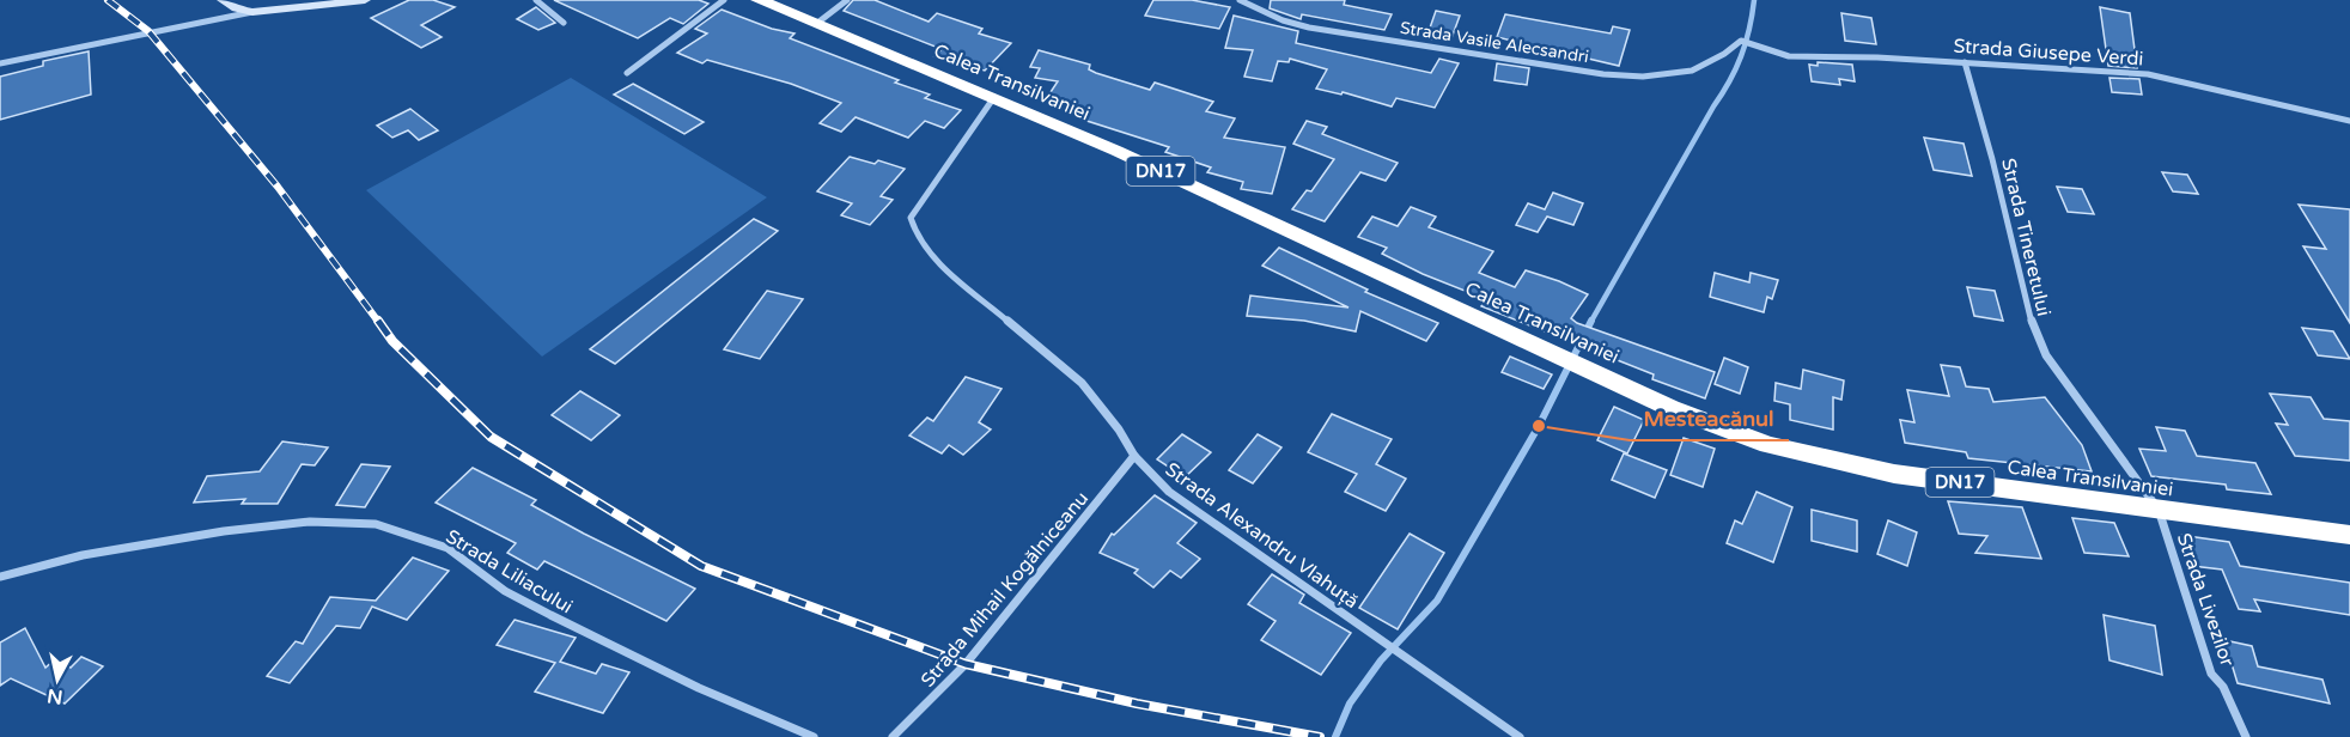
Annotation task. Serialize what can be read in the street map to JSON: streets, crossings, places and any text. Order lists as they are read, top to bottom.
{
  "streets": {
    "highway": ["Calea Transilvaniei", "DN17"],
    "street": [
      "Strada Vasile Alecsandri",
      "Strada Giusepe Verdi",
      "Strada Tineretului",
      "Strada Alexandru Vlahuță",
      "Strada Liliacului",
      "Strada Mihail Kogălniceanu",
      "Strada Livezilor"
    ]
  },
  "crossings": [
    ["Strada Vasile Alecsandri", "Strada Giusepe Verdi"],
    ["Strada Giusepe Verdi", "Strada Tineretului"],
    ["Calea Transilvaniei", "Strada Tineretului"],
    ["Calea Transilvaniei", "Strada Alexandru Vlahuță"],
    ["Calea Transilvaniei", "Strada Livezilor"],
    ["Strada Tineretului", "Strada Livezilor"],
    ["Strada Alexandru Vlahuță", "Strada Mihail Kogălniceanu"]
  ],
  "places": ["Mesteacănul"],
  "north": "bottom"
}
